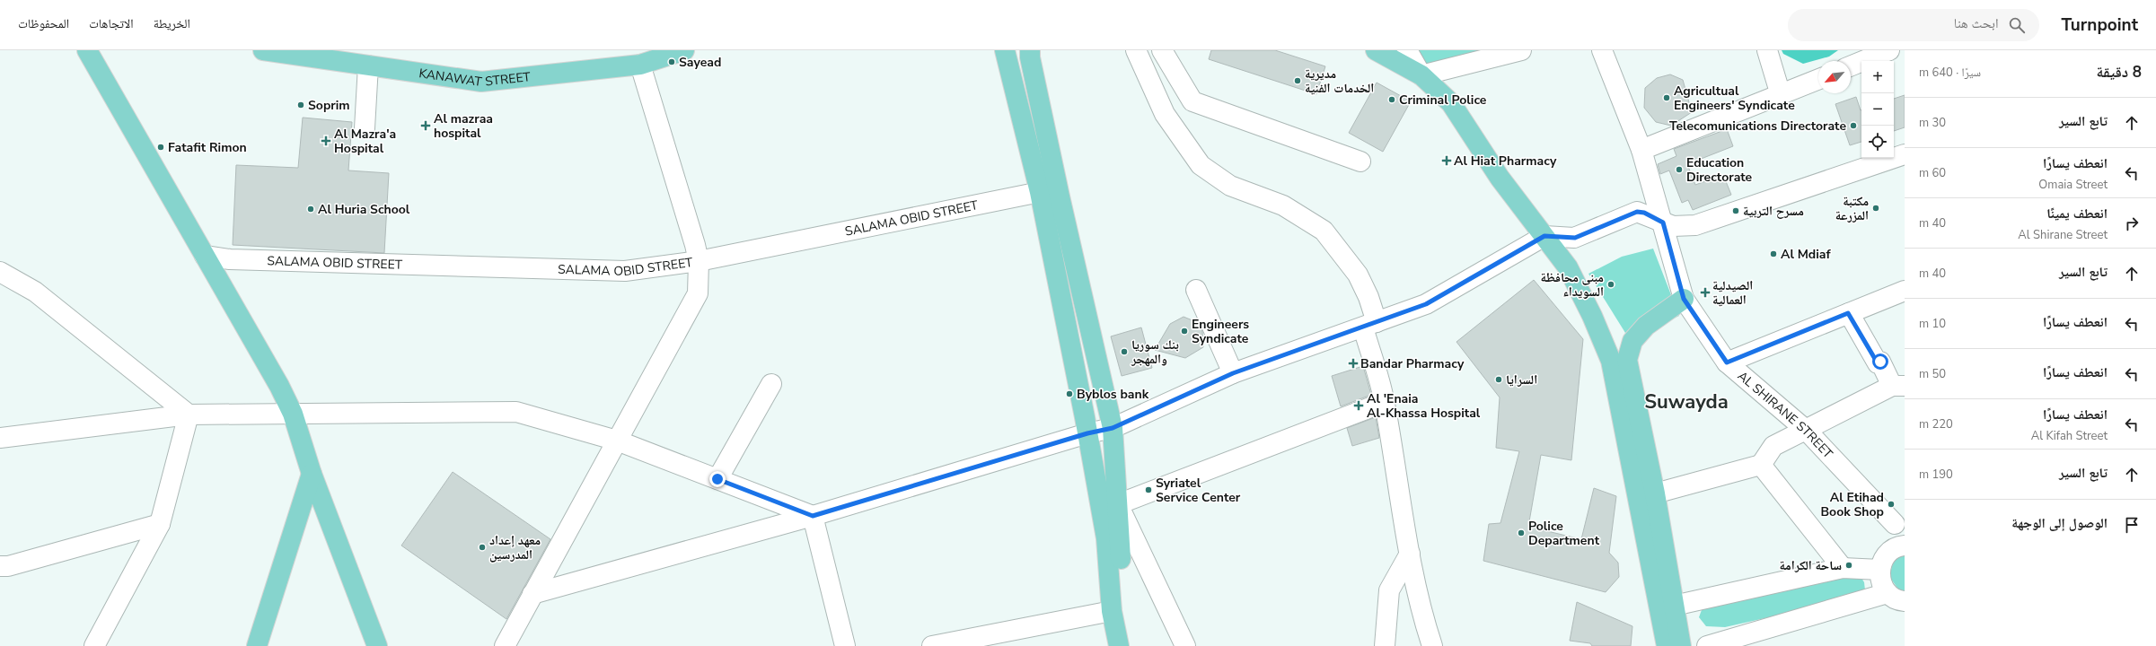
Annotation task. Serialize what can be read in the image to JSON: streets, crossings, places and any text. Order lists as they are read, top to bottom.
{
  "streets": {
    "main road": ["KANAWAT STREET"],
    "street": ["SALAMA OBID STREET", "AL SHIRANE STREET"]
  },
  "districts": ["Suwayda"],
  "places": {
    "other": [
      "Sayead",
      "مديرية الخدمات الفنية",
      "Agricultual Engineers' Syndicate",
      "Criminal Police",
      "Soprim",
      "Telecomunications Directorate",
      "Fatafit Rimon",
      "Education Directorate",
      "مكتبة المزرعة",
      "Al Huria School",
      "مسرح التربية",
      "Al Mdiaf",
      "مبنى محافظة السويداء",
      "Engineers Syndicate",
      "بنك سوريا والمهجر",
      "السرايا",
      "Byblos bank",
      "Syriatel Service Center",
      "Al Etihad Book Shop",
      "Police Department",
      "معهد إعداد المدرسين",
      "ساحة الكرامة"
    ],
    "health": [
      "Al mazraa hospital",
      "Al Mazra'a Hospital",
      "Al Hiat Pharmacy",
      "الصيدلية العمالية",
      "Bandar Pharmacy",
      "Al 'Enaia Al-Khassa Hospital"
    ]
  },
  "north": "bottom left",
  "page": {
    "header": "Turnpoint",
    "search": "ابحث هنا",
    "nav": ["الخريطة", "الاتجاهات", "المحفوظات"],
    "heading": ["8 دقيقة", "سيرًا · 640 m"],
    "map_buttons": ["+", "−"],
    "list": [
      ["تابع السير", "30 m"],
      ["انعطف يسارًا", "Omaia Street", "60 m"],
      ["انعطف يمينًا", "Al Shirane Street", "40 m"],
      ["تابع السير", "40 m"],
      ["انعطف يسارًا", "10 m"],
      ["انعطف يسارًا", "50 m"],
      ["انعطف يسارًا", "Al Kifah Street", "220 m"],
      ["تابع السير", "190 m"],
      "الوصول إلى الوجهة"
    ]
  }
}
